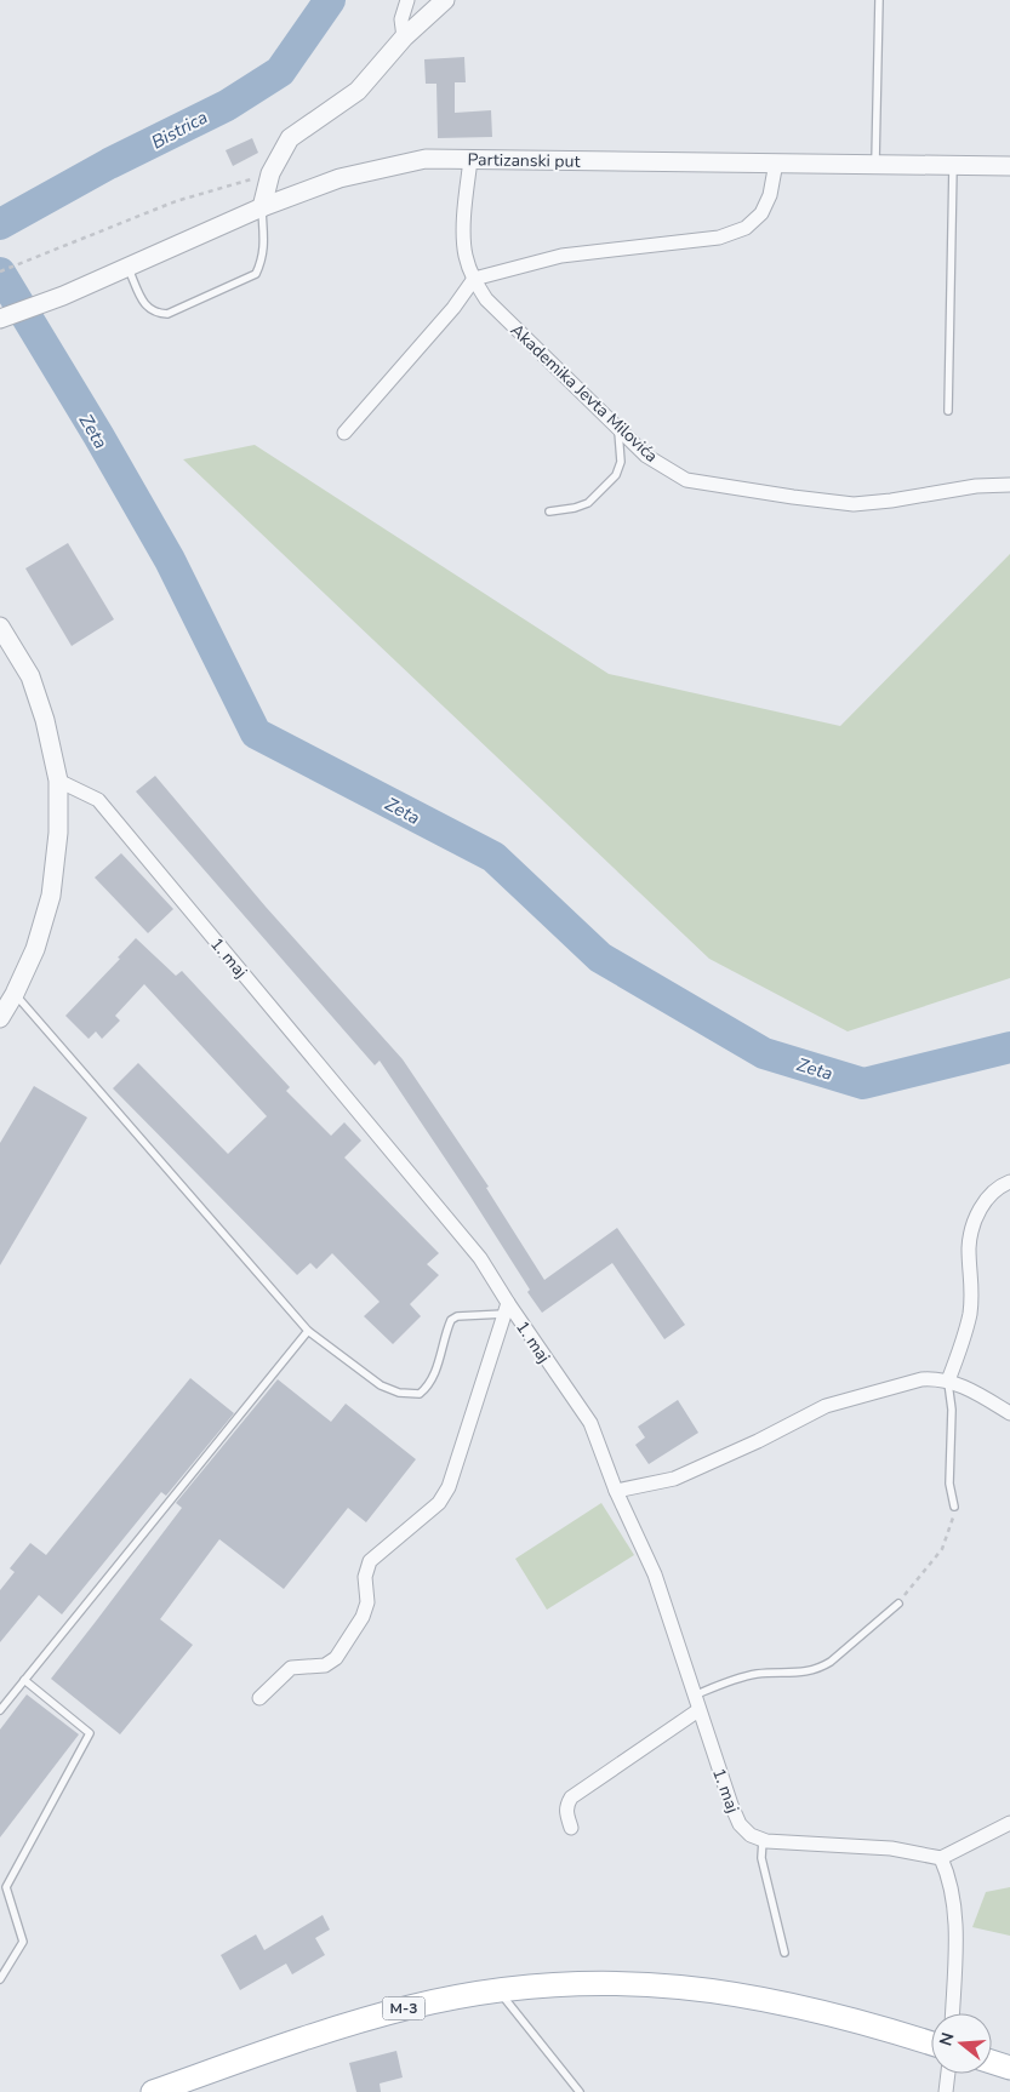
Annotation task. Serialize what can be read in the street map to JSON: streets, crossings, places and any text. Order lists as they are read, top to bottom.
{
  "streets": {
    "main road": ["M-3"],
    "street": ["Partizanski put", "Akademika Jevta Milovića", "1. maj"]
  },
  "crossings": [
    ["Partizanski put", "Akademika Jevta Milovića"]
  ],
  "water": ["Bistrica", "Zeta"],
  "north": "left"
}
